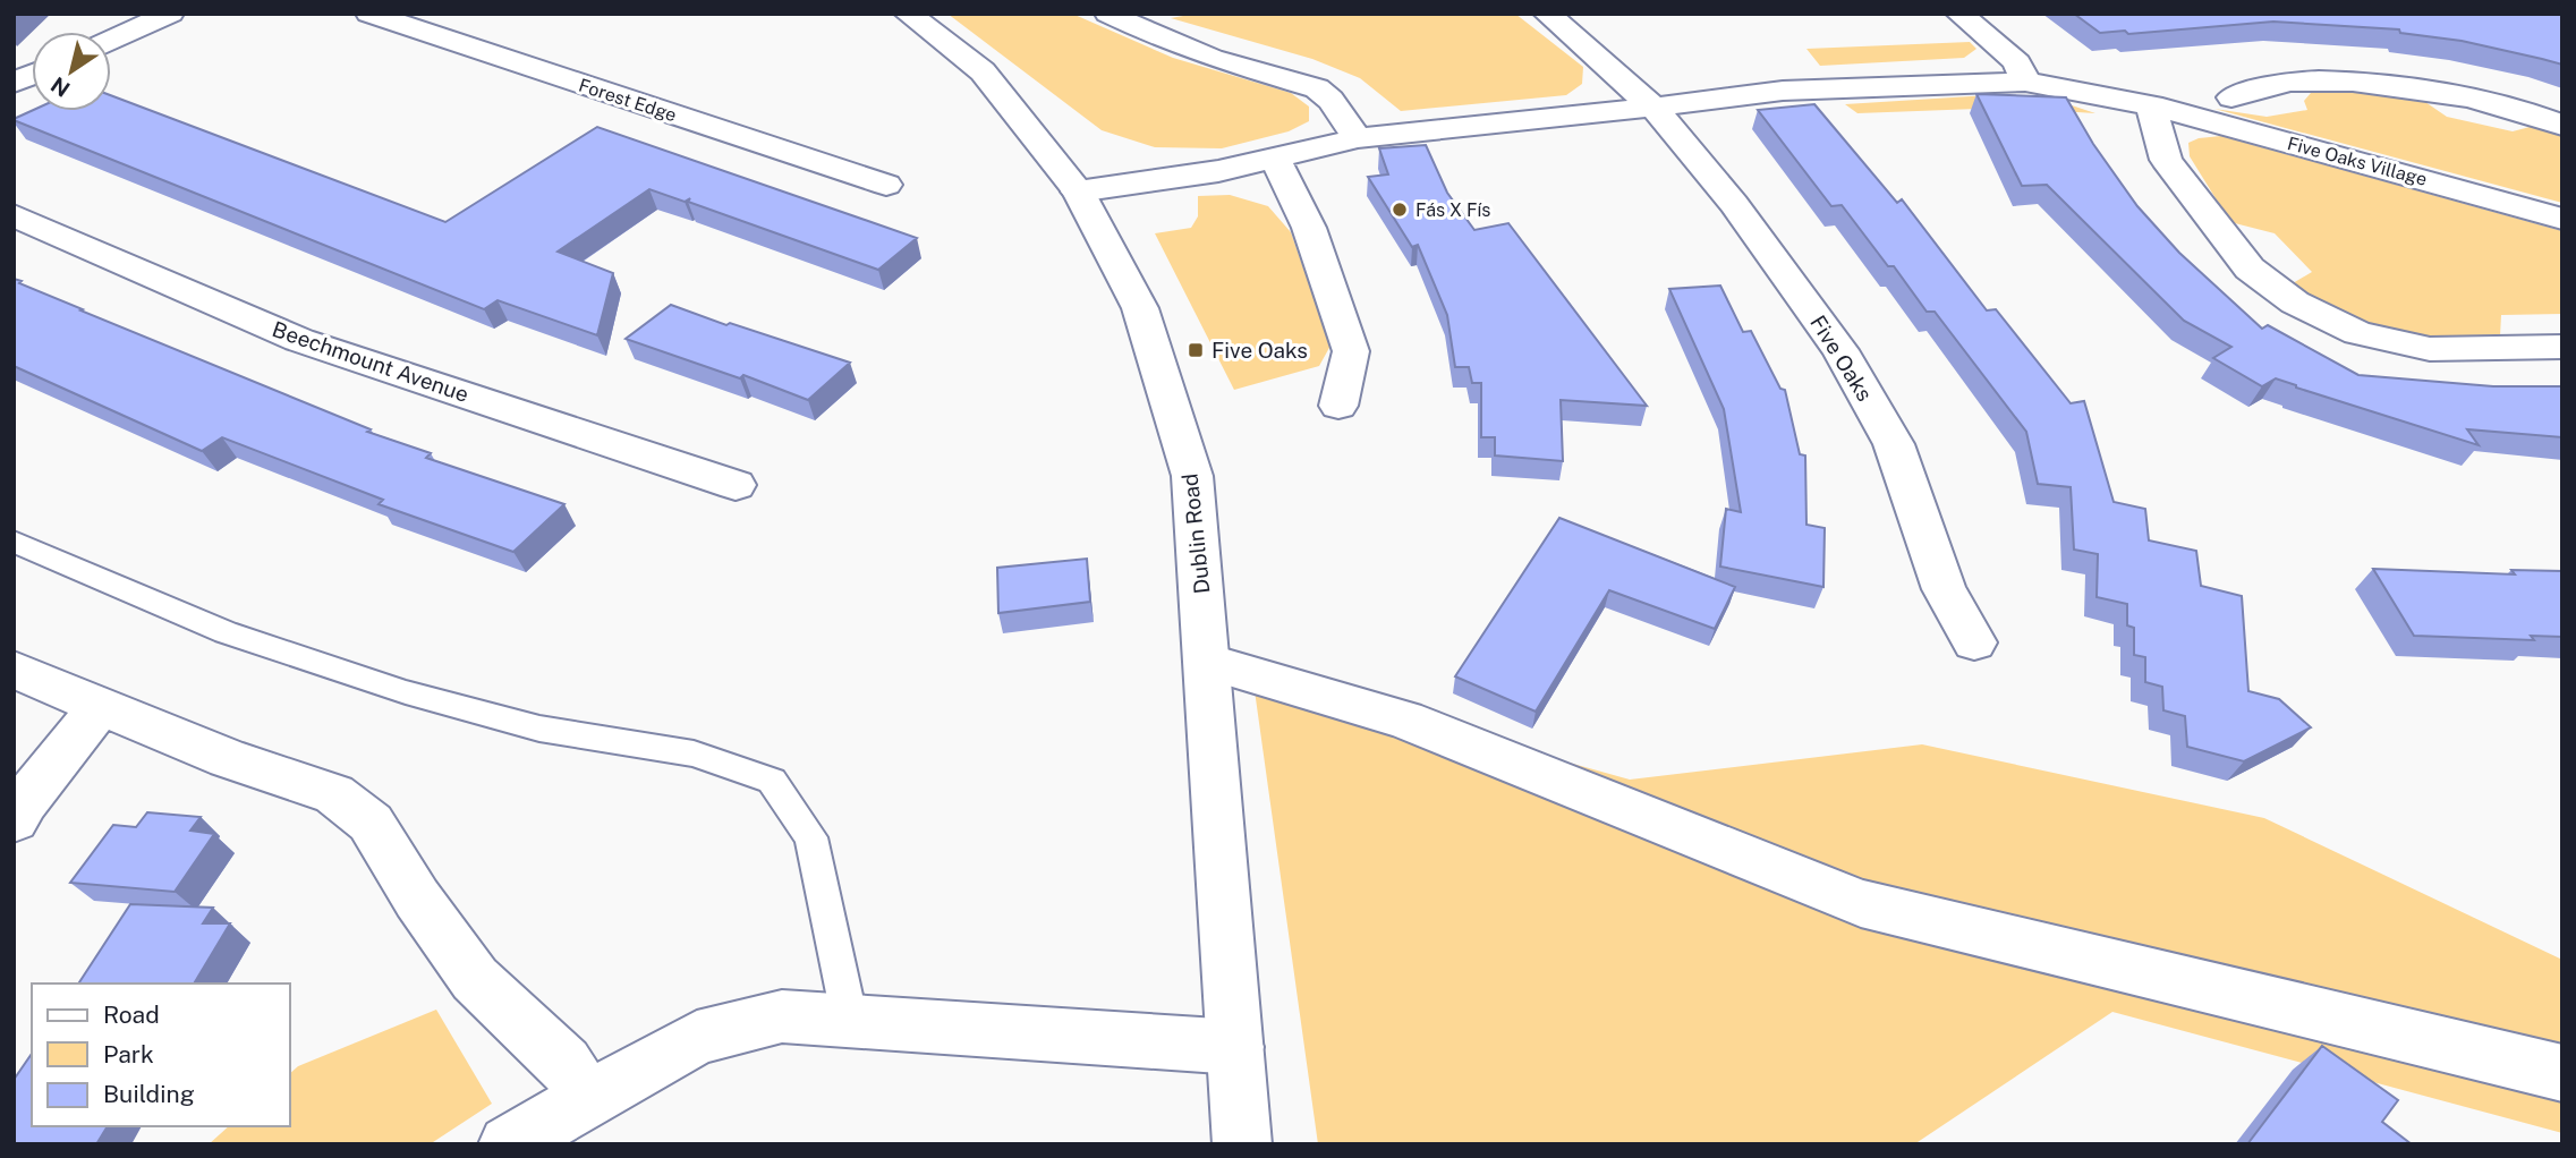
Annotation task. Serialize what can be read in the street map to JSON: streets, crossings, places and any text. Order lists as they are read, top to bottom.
{
  "streets": {
    "street": [
      "Forest Edge",
      "Five Oaks Village",
      "Five Oaks",
      "Beechmount Avenue",
      "Dublin Road"
    ]
  },
  "places": {
    "other": ["Fás X Fís"],
    "transit": ["Five Oaks"]
  },
  "legend": ["Road", "Park", "Building"],
  "north": "bottom left"
}
